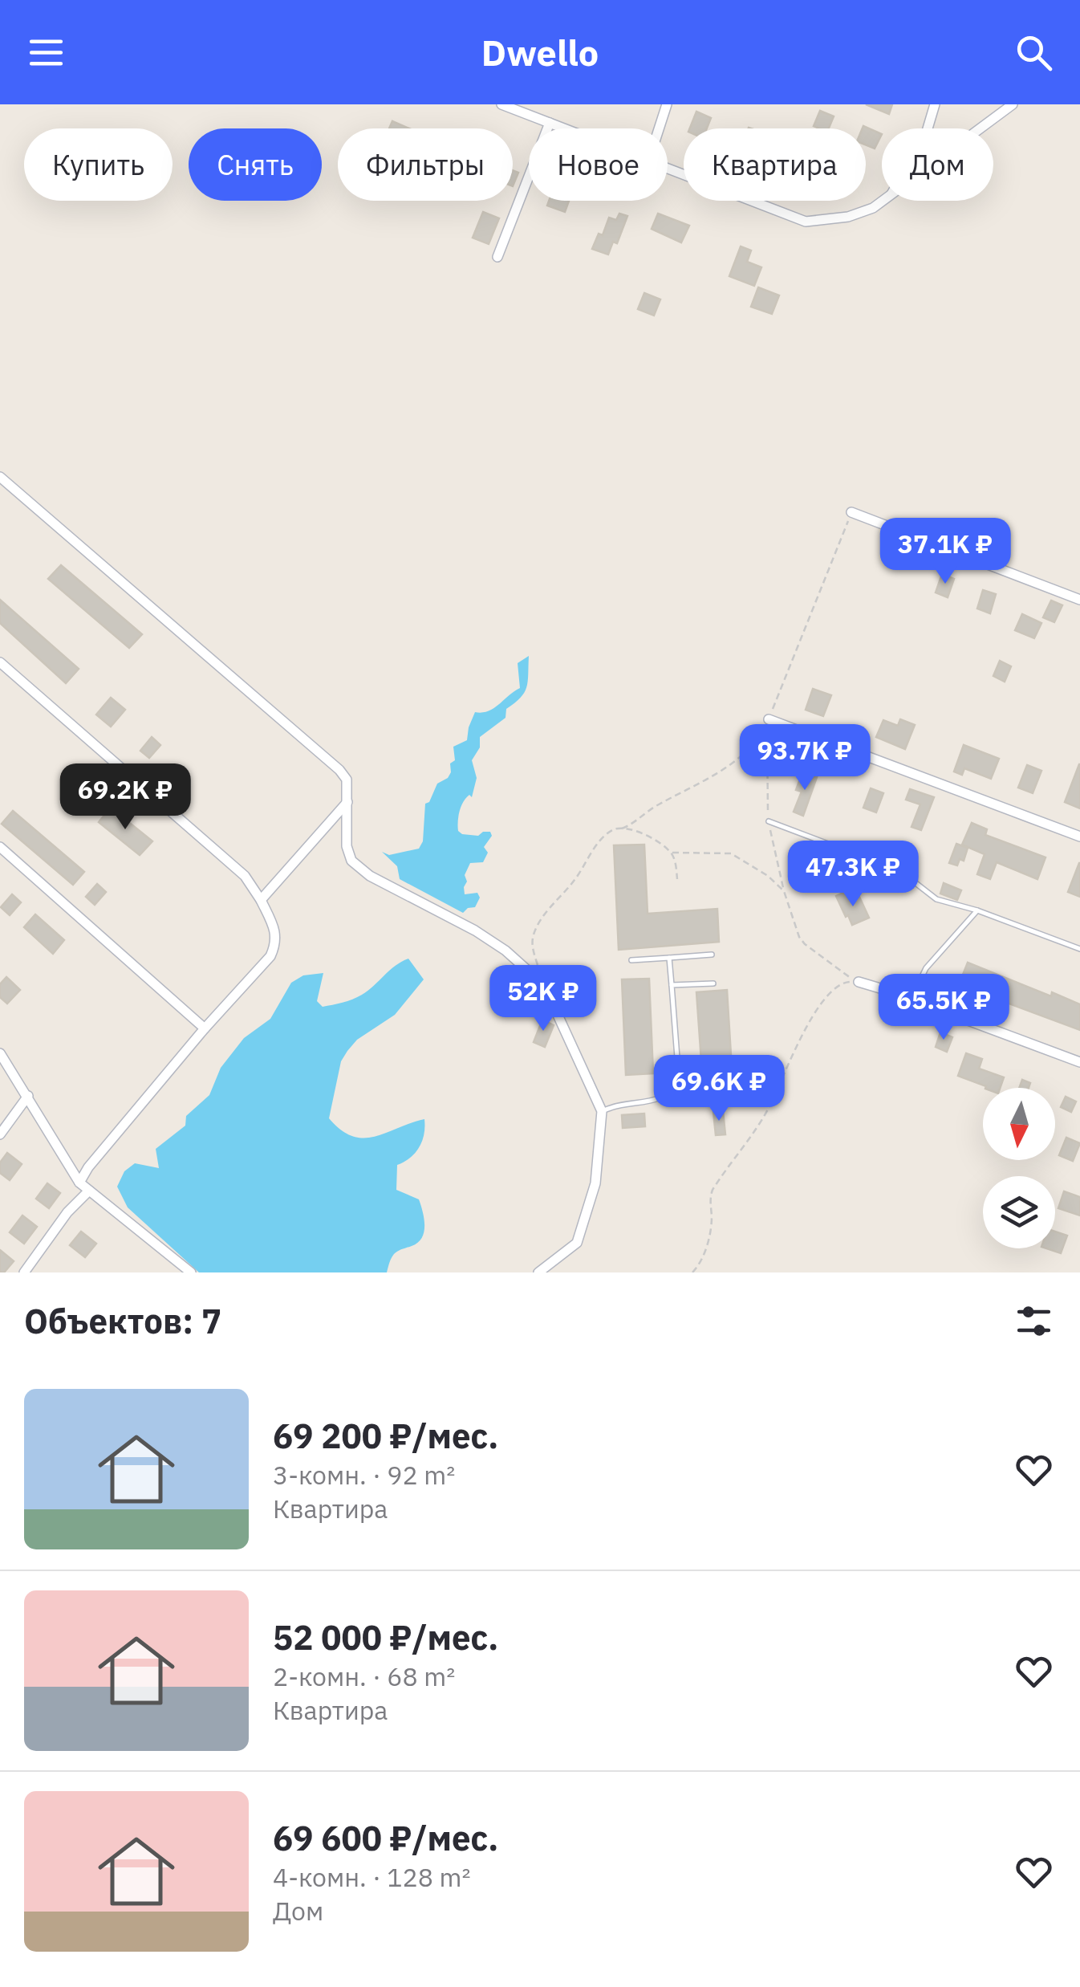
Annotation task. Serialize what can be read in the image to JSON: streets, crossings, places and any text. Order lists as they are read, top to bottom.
{
  "north": "bottom",
  "page": {
    "header": "Dwello",
    "chip": [
      "Купить",
      "Снять",
      "Фильтры",
      "Новое",
      "Квартира",
      "Дом"
    ],
    "price": [
      "37.1K ₽",
      "93.7K ₽",
      "69.2K ₽",
      "47.3K ₽",
      "52K ₽",
      "65.5K ₽",
      "69.6K ₽"
    ],
    "heading": "Объектов: 7",
    "list": [
      {
        "name": "69 200 ₽/мес.",
        "note": "3-комн. · 92 m² · Квартира"
      },
      {
        "name": "52 000 ₽/мес.",
        "note": "2-комн. · 68 m² · Квартира"
      },
      {
        "name": "69 600 ₽/мес.",
        "note": "4-комн. · 128 m² · Дом"
      }
    ]
  }
}
